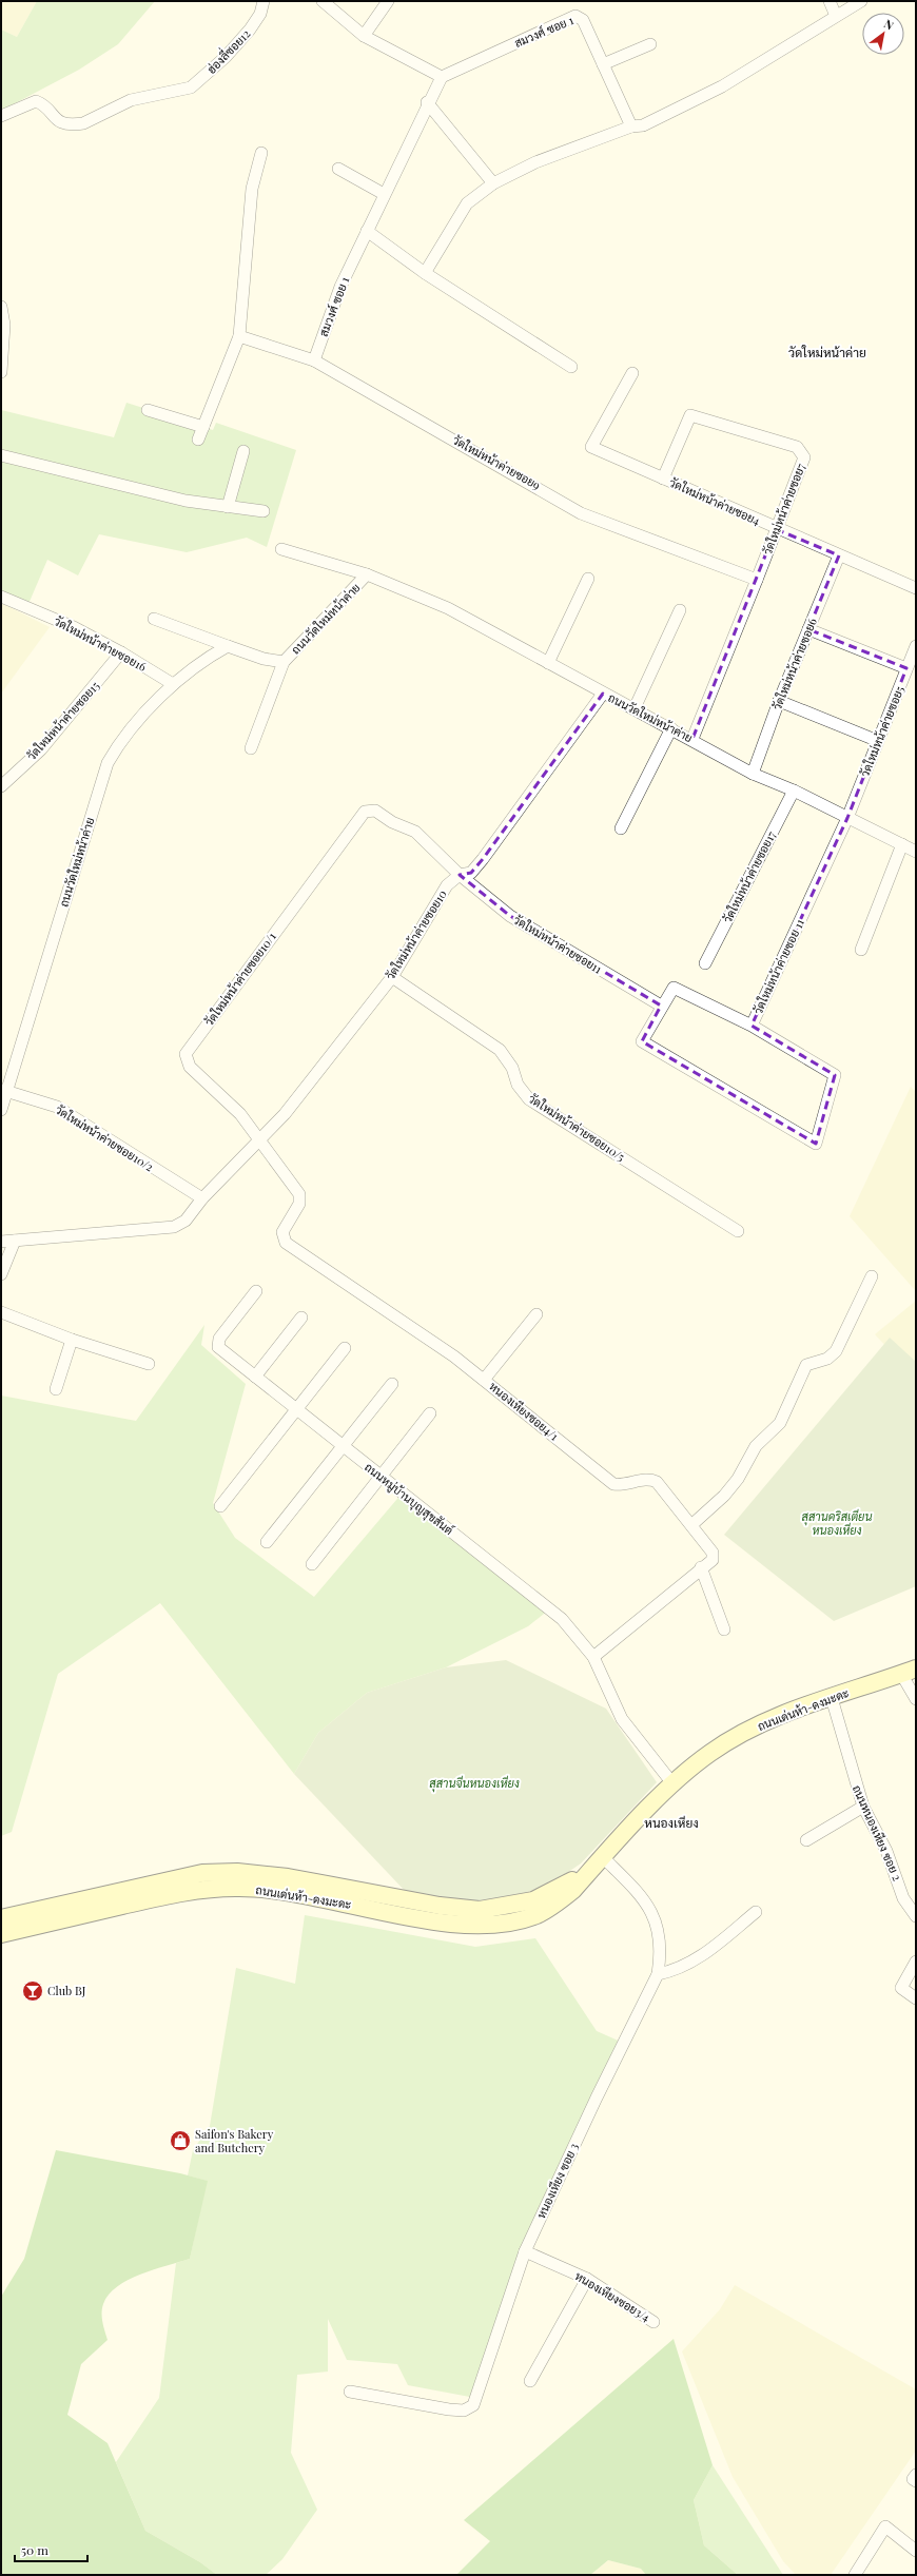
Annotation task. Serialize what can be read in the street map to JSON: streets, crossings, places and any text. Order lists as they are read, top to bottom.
{
  "streets": {
    "main road": ["ถนนเด่นห้า-ดงมะดะ"],
    "street": [
      "สมวงศ์ ซอย 1",
      "ฮ่องลี่ซอย12",
      "วัดใหม่หน้าค่ายซอย9",
      "วัดใหม่หน้าค่ายซอย4",
      "วัดใหม่หน้าค่ายซอย7",
      "ถนนวัดใหม่หน้าค่าย",
      "วัดใหม่หน้าค่ายซอย16",
      "วัดใหม่หน้าค่ายซอย6",
      "วัดใหม่หน้าค่ายซอย15",
      "วัดใหม่หน้าค่ายซอย5",
      "วัดใหม่หน้าค่ายซอย17",
      "วัดใหม่หน้าค่ายซอย10",
      "วัดใหม่หน้าค่ายซอย11",
      "วัดใหม่หน้าค่ายซอย 11",
      "วัดใหม่หน้าค่ายซอย10/1",
      "วัดใหม่หน้าค่ายซอย10/5",
      "วัดใหม่หน้าค่ายซอย10/2",
      "หนองเหียงซอย4/1",
      "ถนนหมู่บ้านบุญสุขสันต์",
      "ถนนหนองเหียง ซอย 2",
      "หนองเหียง ซอย 3",
      "หนองเหียงซอย3/4"
    ]
  },
  "crossings": [
    ["สมวงศ์ ซอย 1", "วัดใหม่หน้าค่ายซอย9"],
    ["วัดใหม่หน้าค่ายซอย9", "วัดใหม่หน้าค่ายซอย7"],
    ["วัดใหม่หน้าค่ายซอย4", "วัดใหม่หน้าค่ายซอย7"],
    ["วัดใหม่หน้าค่ายซอย4", "วัดใหม่หน้าค่ายซอย6"],
    ["วัดใหม่หน้าค่ายซอย7", "ถนนวัดใหม่หน้าค่าย"],
    ["ถนนวัดใหม่หน้าค่าย", "วัดใหม่หน้าค่ายซอย16"],
    ["ถนนวัดใหม่หน้าค่าย", "วัดใหม่หน้าค่ายซอย6"],
    ["ถนนวัดใหม่หน้าค่าย", "วัดใหม่หน้าค่ายซอย5"],
    ["ถนนวัดใหม่หน้าค่าย", "วัดใหม่หน้าค่ายซอย17"],
    ["ถนนวัดใหม่หน้าค่าย", "วัดใหม่หน้าค่ายซอย10"],
    ["ถนนวัดใหม่หน้าค่าย", "วัดใหม่หน้าค่ายซอย 11"],
    ["ถนนวัดใหม่หน้าค่าย", "วัดใหม่หน้าค่ายซอย10/2"],
    ["วัดใหม่หน้าค่ายซอย16", "วัดใหม่หน้าค่ายซอย15"],
    ["วัดใหม่หน้าค่ายซอย5", "วัดใหม่หน้าค่ายซอย 11"],
    ["วัดใหม่หน้าค่ายซอย10", "วัดใหม่หน้าค่ายซอย11"],
    ["วัดใหม่หน้าค่ายซอย10", "วัดใหม่หน้าค่ายซอย10/1"],
    ["วัดใหม่หน้าค่ายซอย10", "วัดใหม่หน้าค่ายซอย10/5"],
    ["วัดใหม่หน้าค่ายซอย10", "วัดใหม่หน้าค่ายซอย10/2"],
    ["วัดใหม่หน้าค่ายซอย10", "หนองเหียงซอย4/1"],
    ["วัดใหม่หน้าค่ายซอย11", "วัดใหม่หน้าค่ายซอย 11"],
    ["วัดใหม่หน้าค่ายซอย11", "วัดใหม่หน้าค่ายซอย10/1"],
    ["วัดใหม่หน้าค่ายซอย10/1", "หนองเหียงซอย4/1"],
    ["หนองเหียงซอย4/1", "ถนนหมู่บ้านบุญสุขสันต์"],
    ["ถนนหมู่บ้านบุญสุขสันต์", "ถนนเด่นห้า-ดงมะดะ"],
    ["ถนนเด่นห้า-ดงมะดะ", "ถนนหนองเหียง ซอย 2"],
    ["ถนนเด่นห้า-ดงมะดะ", "หนองเหียง ซอย 3"],
    ["หนองเหียง ซอย 3", "หนองเหียงซอย3/4"]
  ],
  "districts": ["วัดใหม่หน้าค่าย", "หนองเหียง"],
  "parks": ["สุสานคริสเตียน หนองเหียง", "สุสานจีนหนองเหียง"],
  "places": {
    "bar": ["Club BJ"],
    "shop": ["Saifon's Bakery and Butchery"]
  },
  "scale_bar": "50 m",
  "north": "top right"
}
